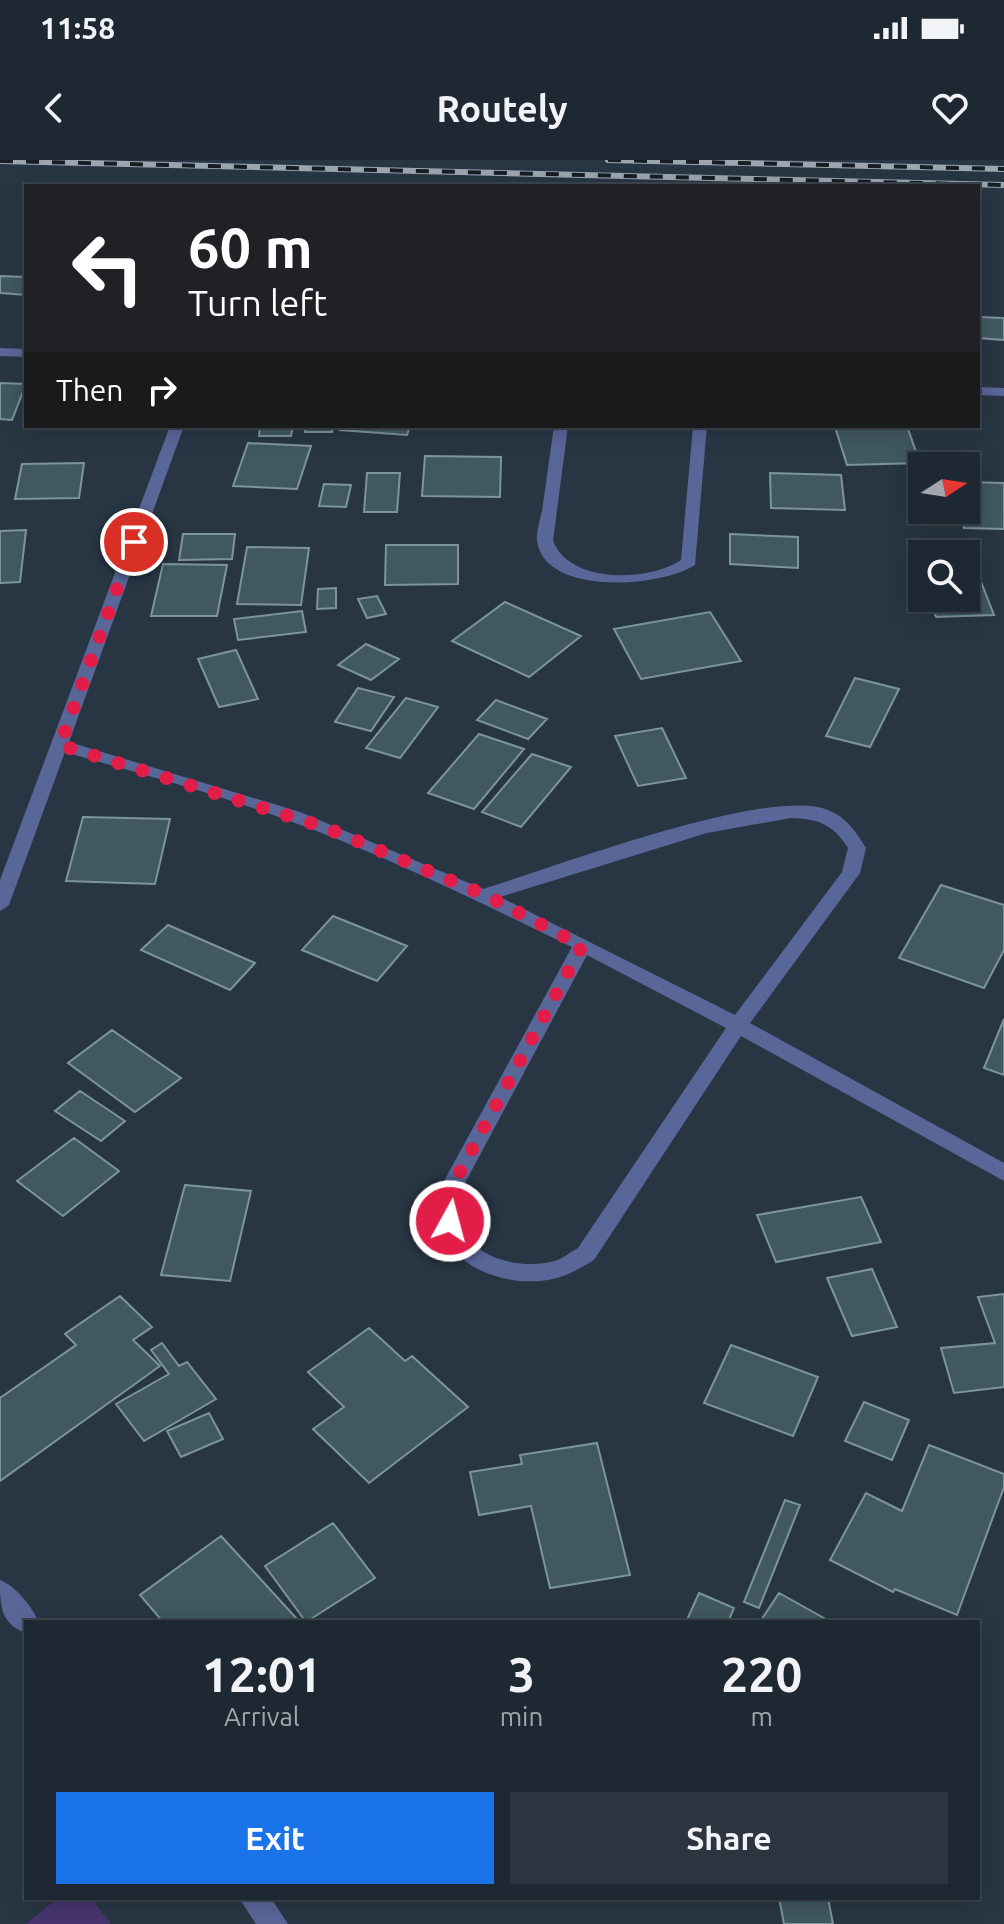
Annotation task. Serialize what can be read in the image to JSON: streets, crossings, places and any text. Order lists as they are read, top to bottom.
{
  "north": "right",
  "page": {
    "status": "11:58",
    "header": "Routely",
    "turn": ["60 m", "Turn left"],
    "then": "Then",
    "eta": [
      "12:01",
      "Arrival",
      "3",
      "min",
      "220",
      "m"
    ],
    "buttons": ["Exit", "Share"]
  }
}
